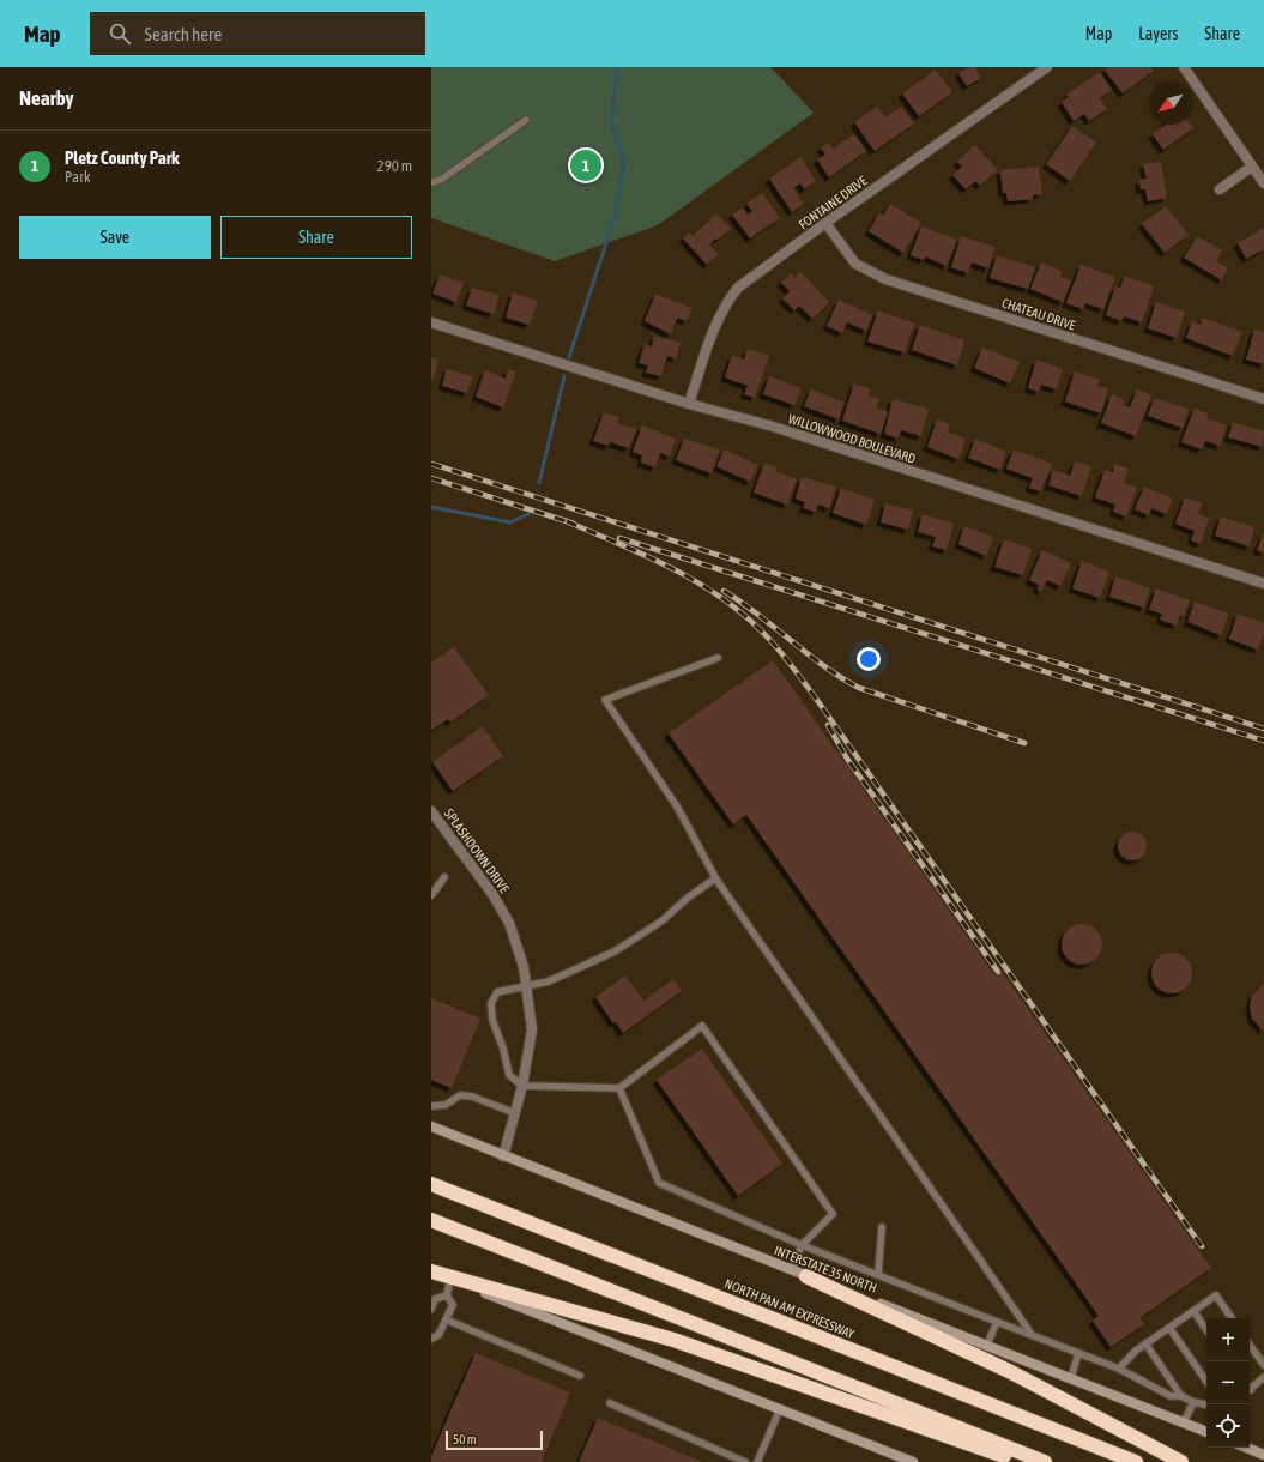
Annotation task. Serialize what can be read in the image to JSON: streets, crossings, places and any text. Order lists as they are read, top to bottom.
{
  "streets": {
    "highway": ["NORTH PAN AM EXPRESSWAY"],
    "main road": ["INTERSTATE 35 NORTH"],
    "street": [
      "FONTAINE DRIVE",
      "CHATEAU DRIVE",
      "WILLOWWOOD BOULEVARD",
      "SPLASHDOWN DRIVE"
    ]
  },
  "crossings": [
    ["FONTAINE DRIVE", "CHATEAU DRIVE"],
    ["FONTAINE DRIVE", "WILLOWWOOD BOULEVARD"],
    ["SPLASHDOWN DRIVE", "INTERSTATE 35 NORTH"]
  ],
  "scale_bar": "50 m",
  "north": "bottom left",
  "page": {
    "header": "Map",
    "search": "Search here",
    "nav": ["Map", "Layers", "Share"],
    "heading": "Nearby",
    "list": [
      {
        "mark": "1",
        "name": "Pletz County Park",
        "note": "Park",
        "value": "290 m"
      }
    ],
    "pins": "1",
    "buttons": ["Save", "Share"],
    "map_buttons": ["+", "−"],
    "scale": "50 m"
  }
}
